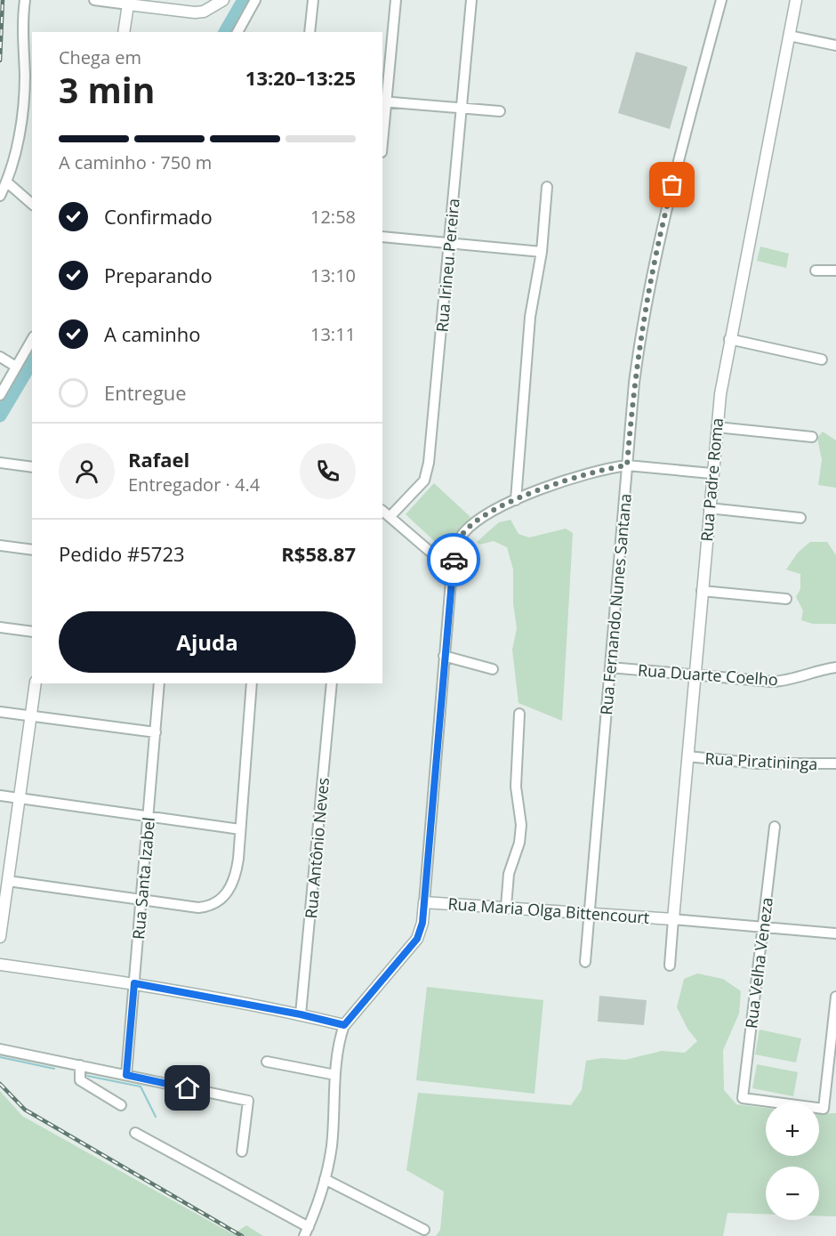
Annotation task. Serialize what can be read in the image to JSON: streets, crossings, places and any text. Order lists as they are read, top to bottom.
{
  "streets": {
    "street": [
      "Rua Irineu Pereira",
      "Rua Padre Roma",
      "Rua Fernando Nunes Santana",
      "Rua Duarte Coelho",
      "Rua Piratininga",
      "Rua Antônio Neves",
      "Rua Santa Izabel",
      "Rua Maria Olga Bittencourt",
      "Rua Velha Veneza"
    ]
  },
  "crossings": [
    ["Rua Padre Roma", "Rua Duarte Coelho"],
    ["Rua Padre Roma", "Rua Piratininga"],
    ["Rua Padre Roma", "Rua Maria Olga Bittencourt"],
    ["Rua Fernando Nunes Santana", "Rua Duarte Coelho"],
    ["Rua Fernando Nunes Santana", "Rua Maria Olga Bittencourt"]
  ],
  "page": {
    "heading": ["3 min", "Chega em", "13:20–13:25"],
    "panel": [
      "Rafael",
      "Entregador · 4.4",
      "Pedido #5723",
      "R$58.87"
    ],
    "bar": "A caminho · 750 m",
    "list": [
      ["Confirmado", "12:58"],
      ["Preparando", "13:10"],
      ["A caminho", "13:11"],
      "Entregue"
    ],
    "buttons": "Ajuda",
    "map_buttons": ["+", "−"]
  }
}
